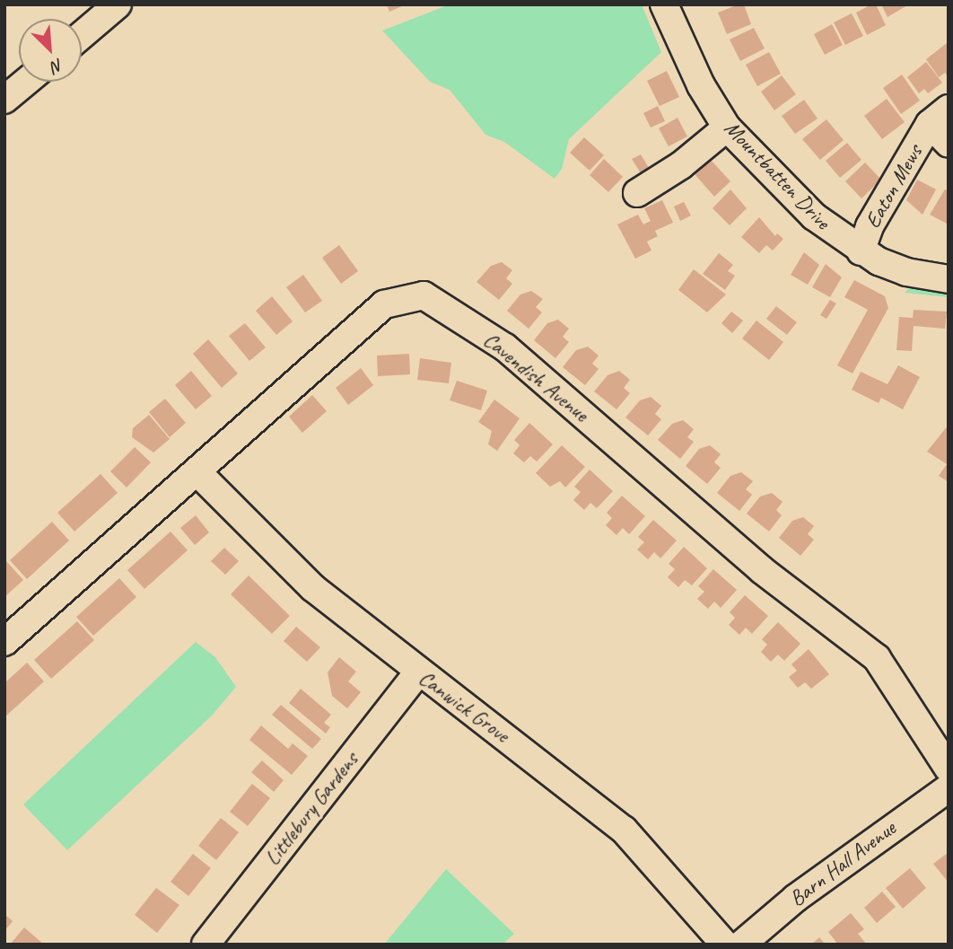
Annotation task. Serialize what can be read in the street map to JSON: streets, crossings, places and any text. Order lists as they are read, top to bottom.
{
  "streets": {
    "street": [
      "Mountbatten Drive",
      "Eaton Mews",
      "Cavendish Avenue",
      "Canwick Grove",
      "Littlebury Gardens",
      "Barn Hall Avenue"
    ]
  },
  "crossings": [
    ["Mountbatten Drive", "Eaton Mews"],
    ["Cavendish Avenue", "Canwick Grove"],
    ["Canwick Grove", "Littlebury Gardens"]
  ],
  "north": "bottom right"
}
